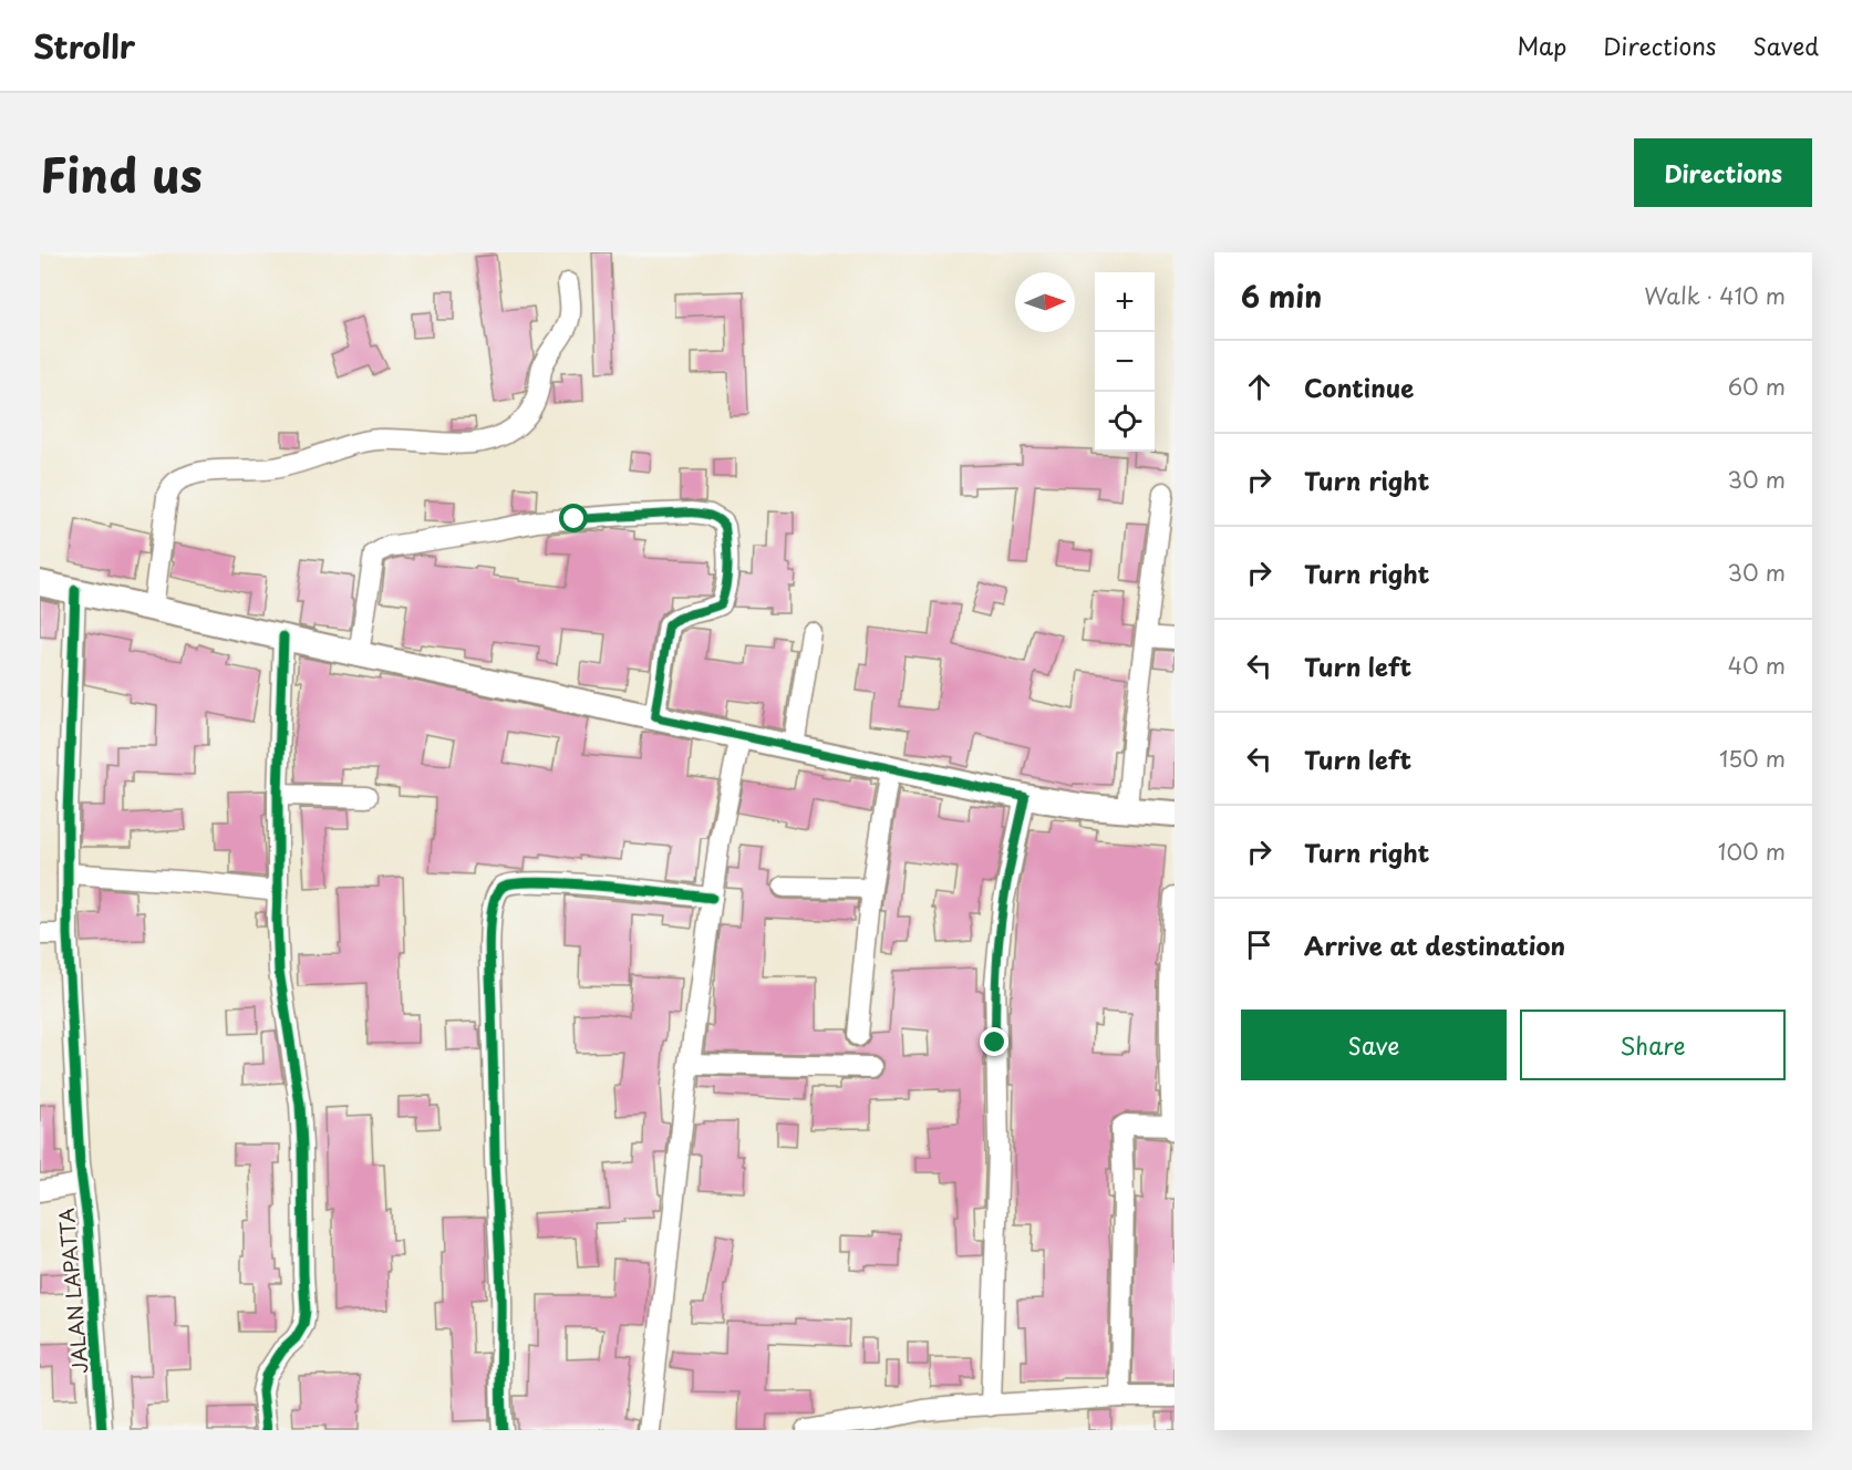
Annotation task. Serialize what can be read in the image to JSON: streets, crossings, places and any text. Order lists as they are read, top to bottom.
{
  "streets": {
    "street": ["JALAN LAPATTA"]
  },
  "north": "right",
  "page": {
    "header": "Strollr",
    "nav": ["Map", "Directions", "Saved"],
    "title": "Find us",
    "buttons": [
      "Directions",
      ["Save", "Share"]
    ],
    "heading": ["6 min", "Walk · 410 m"],
    "map_buttons": ["+", "−"],
    "list": [
      ["Continue", "60 m"],
      ["Turn right", "30 m"],
      ["Turn right", "30 m"],
      ["Turn left", "40 m"],
      ["Turn left", "150 m"],
      ["Turn right", "100 m"],
      "Arrive at destination"
    ]
  }
}
